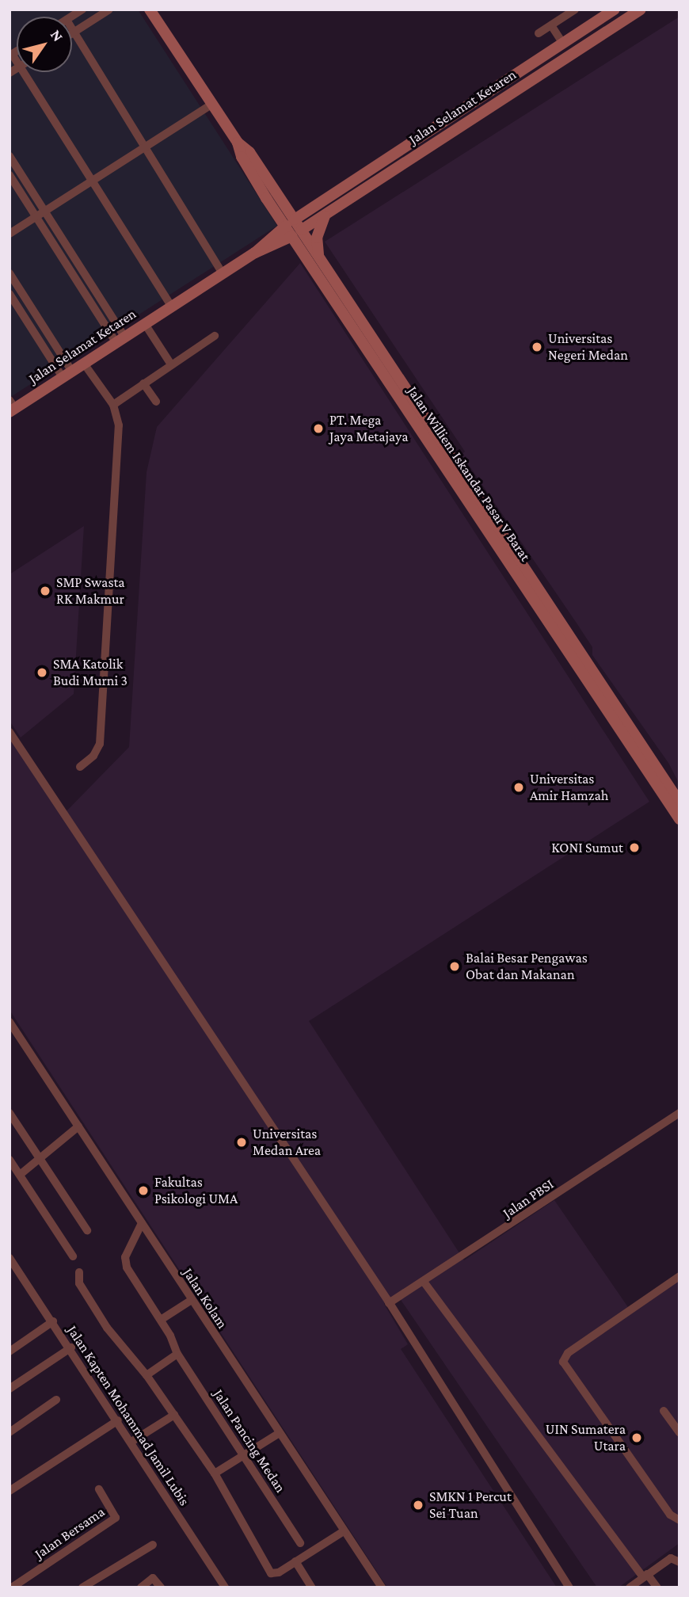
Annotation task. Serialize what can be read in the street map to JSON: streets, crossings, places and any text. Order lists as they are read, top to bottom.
{
  "streets": {
    "street": [
      "Jalan Selamat Ketaren",
      "Jalan Williem Iskandar Pasar V Barat",
      "Jalan PBSI",
      "Jalan Kolam",
      "Jalan Kapten Mohammad Jamil Lubis",
      "Jalan Pancing Medan",
      "Jalan Bersama"
    ]
  },
  "crossings": [
    ["Jalan Selamat Ketaren", "Jalan Williem Iskandar Pasar V Barat"],
    ["Jalan Kolam", "Jalan Pancing Medan"]
  ],
  "places": [
    "Universitas Negeri Medan",
    "PT. Mega Jaya Metajaya",
    "SMP Swasta RK Makmur",
    "SMA Katolik Budi Murni 3",
    "Universitas Amir Hamzah",
    "KONI Sumut",
    "Balai Besar Pengawas Obat dan Makanan",
    "Universitas Medan Area",
    "Fakultas Psikologi UMA",
    "UIN Sumatera Utara",
    "SMKN 1 Percut Sei Tuan"
  ],
  "north": "top right"
}
